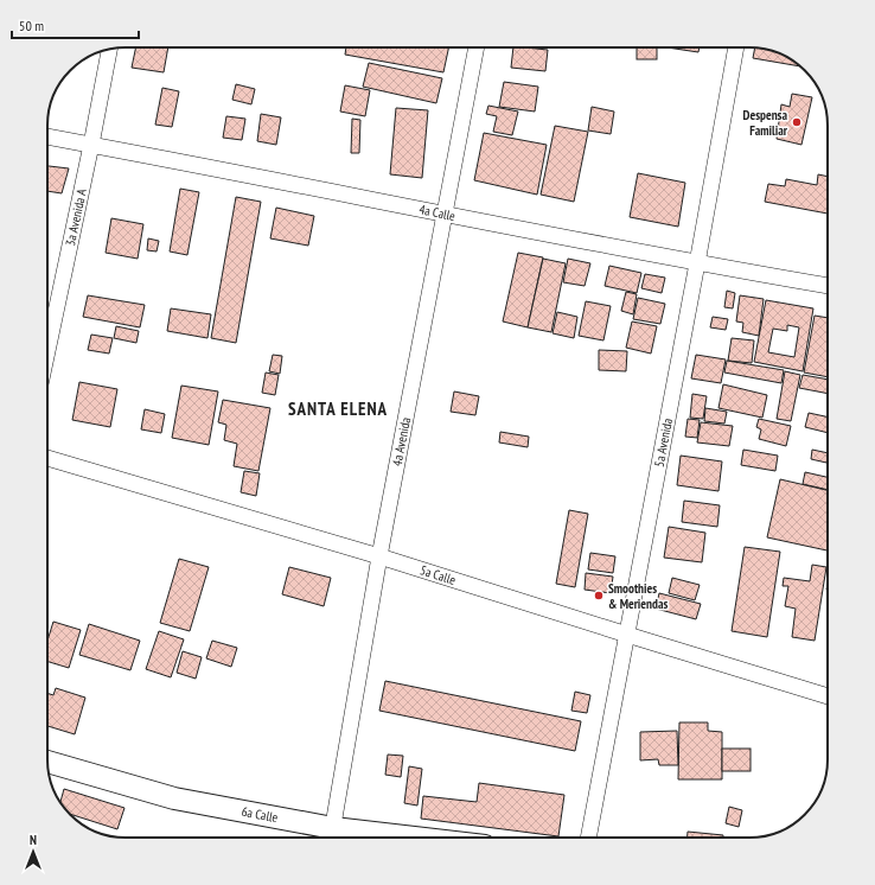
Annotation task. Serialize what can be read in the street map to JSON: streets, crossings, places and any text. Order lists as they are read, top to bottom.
{
  "streets": {
    "main road": ["6a Calle"],
    "street": [
      "4a Calle",
      "3a Avenida A",
      "4a Avenida",
      "5a Avenida",
      "5a Calle"
    ]
  },
  "crossings": [
    ["4a Calle", "3a Avenida A"],
    ["4a Calle", "4a Avenida"],
    ["4a Calle", "5a Avenida"],
    ["4a Avenida", "5a Calle"],
    ["4a Avenida", "6a Calle"],
    ["5a Avenida", "5a Calle"]
  ],
  "districts": ["SANTA ELENA"],
  "places": ["Despensa Familiar", "Smoothies & Meriendas"],
  "scale_bar": "50 m",
  "north": "top"
}
